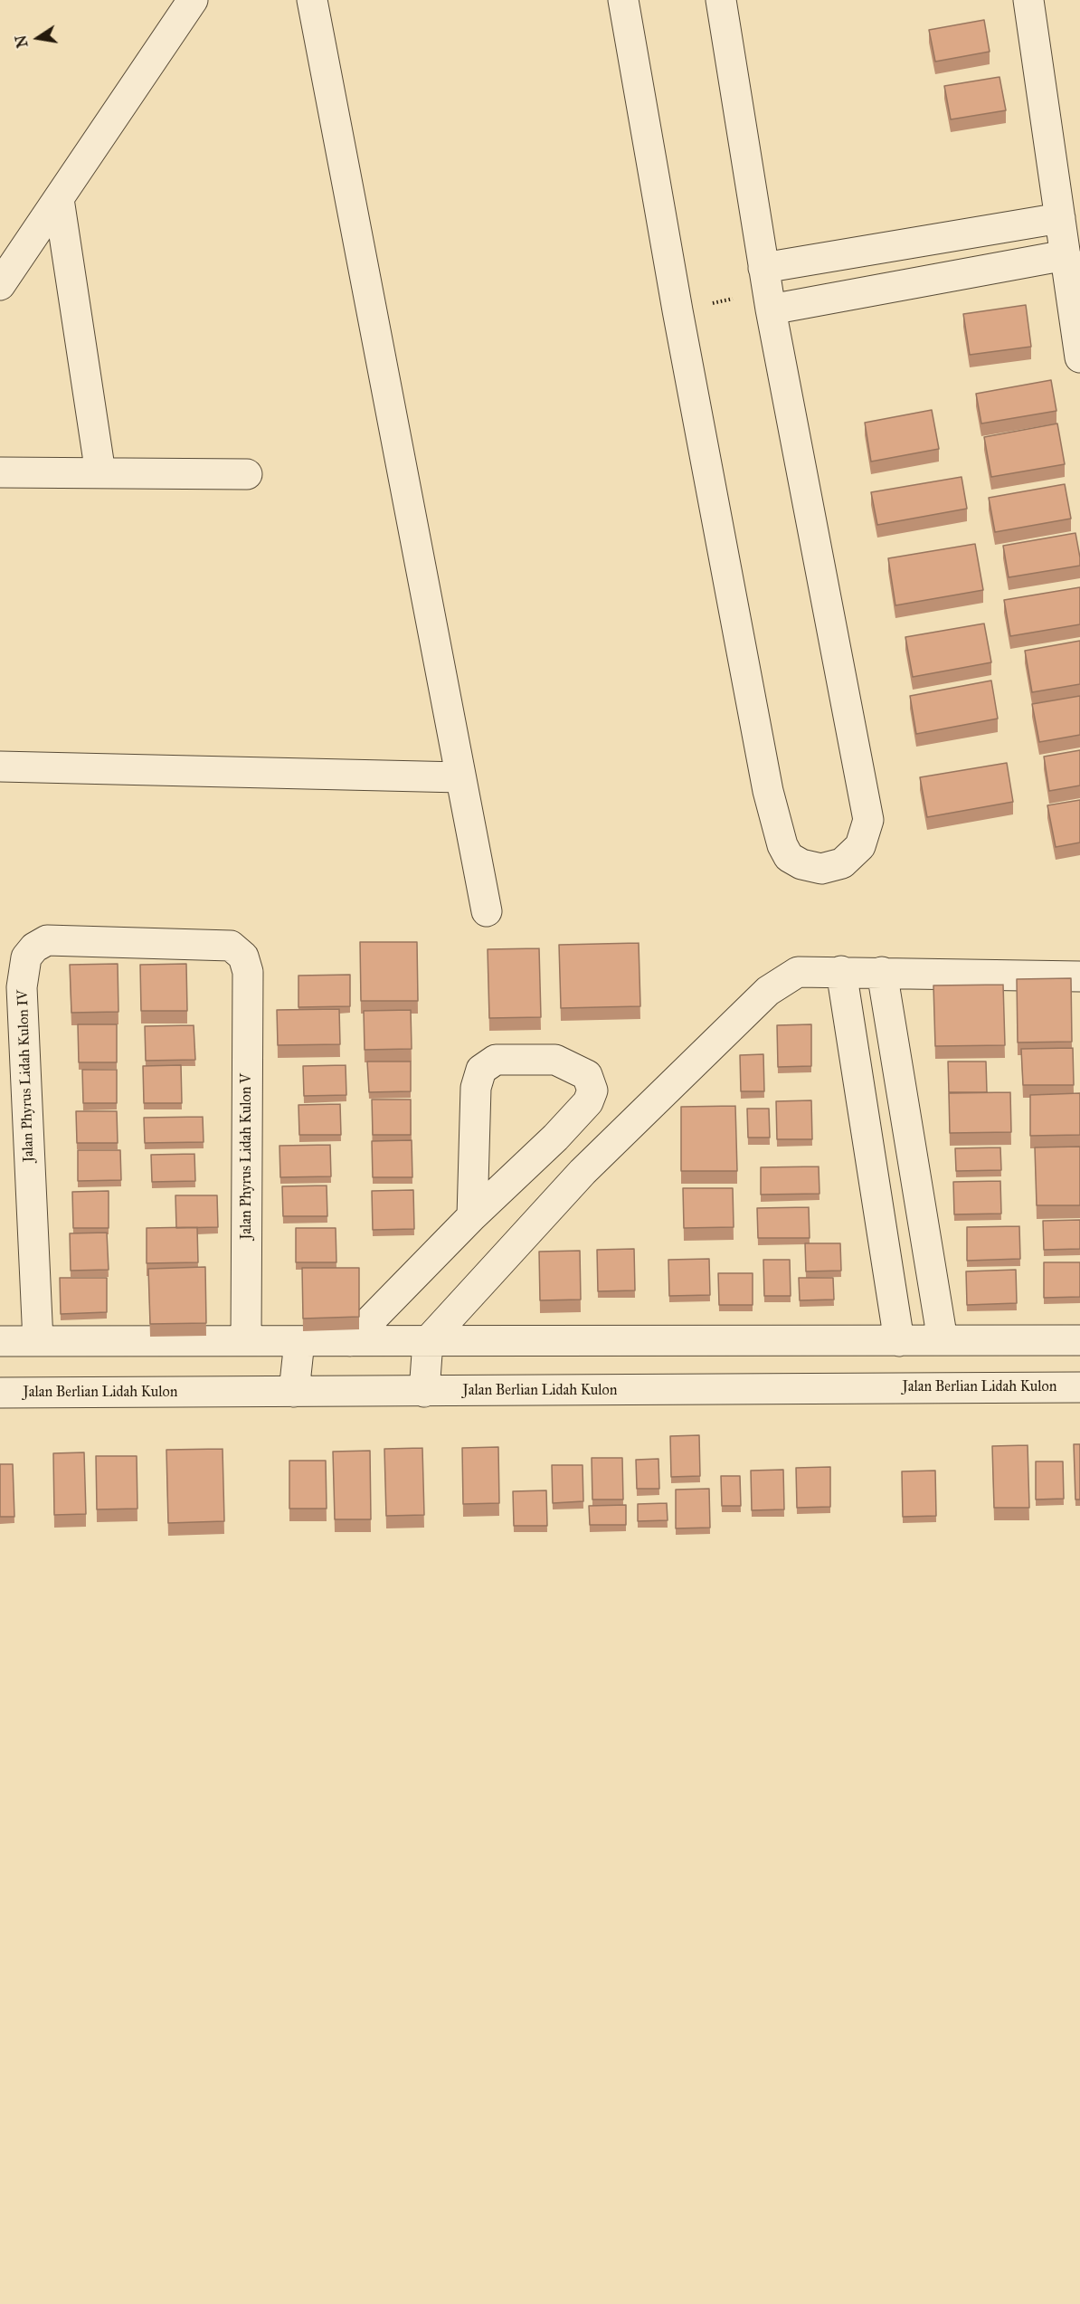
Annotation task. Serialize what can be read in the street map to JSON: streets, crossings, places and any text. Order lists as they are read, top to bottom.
{
  "streets": {
    "street": ["Jalan Phyrus Lidah Kulon IV", "Jalan Phyrus Lidah Kulon V", "Jalan Berlian Lidah Kulon"]
  },
  "crossings": [
    ["Jalan Phyrus Lidah Kulon IV", "Jalan Phyrus Lidah Kulon V"]
  ],
  "north": "left"
}
